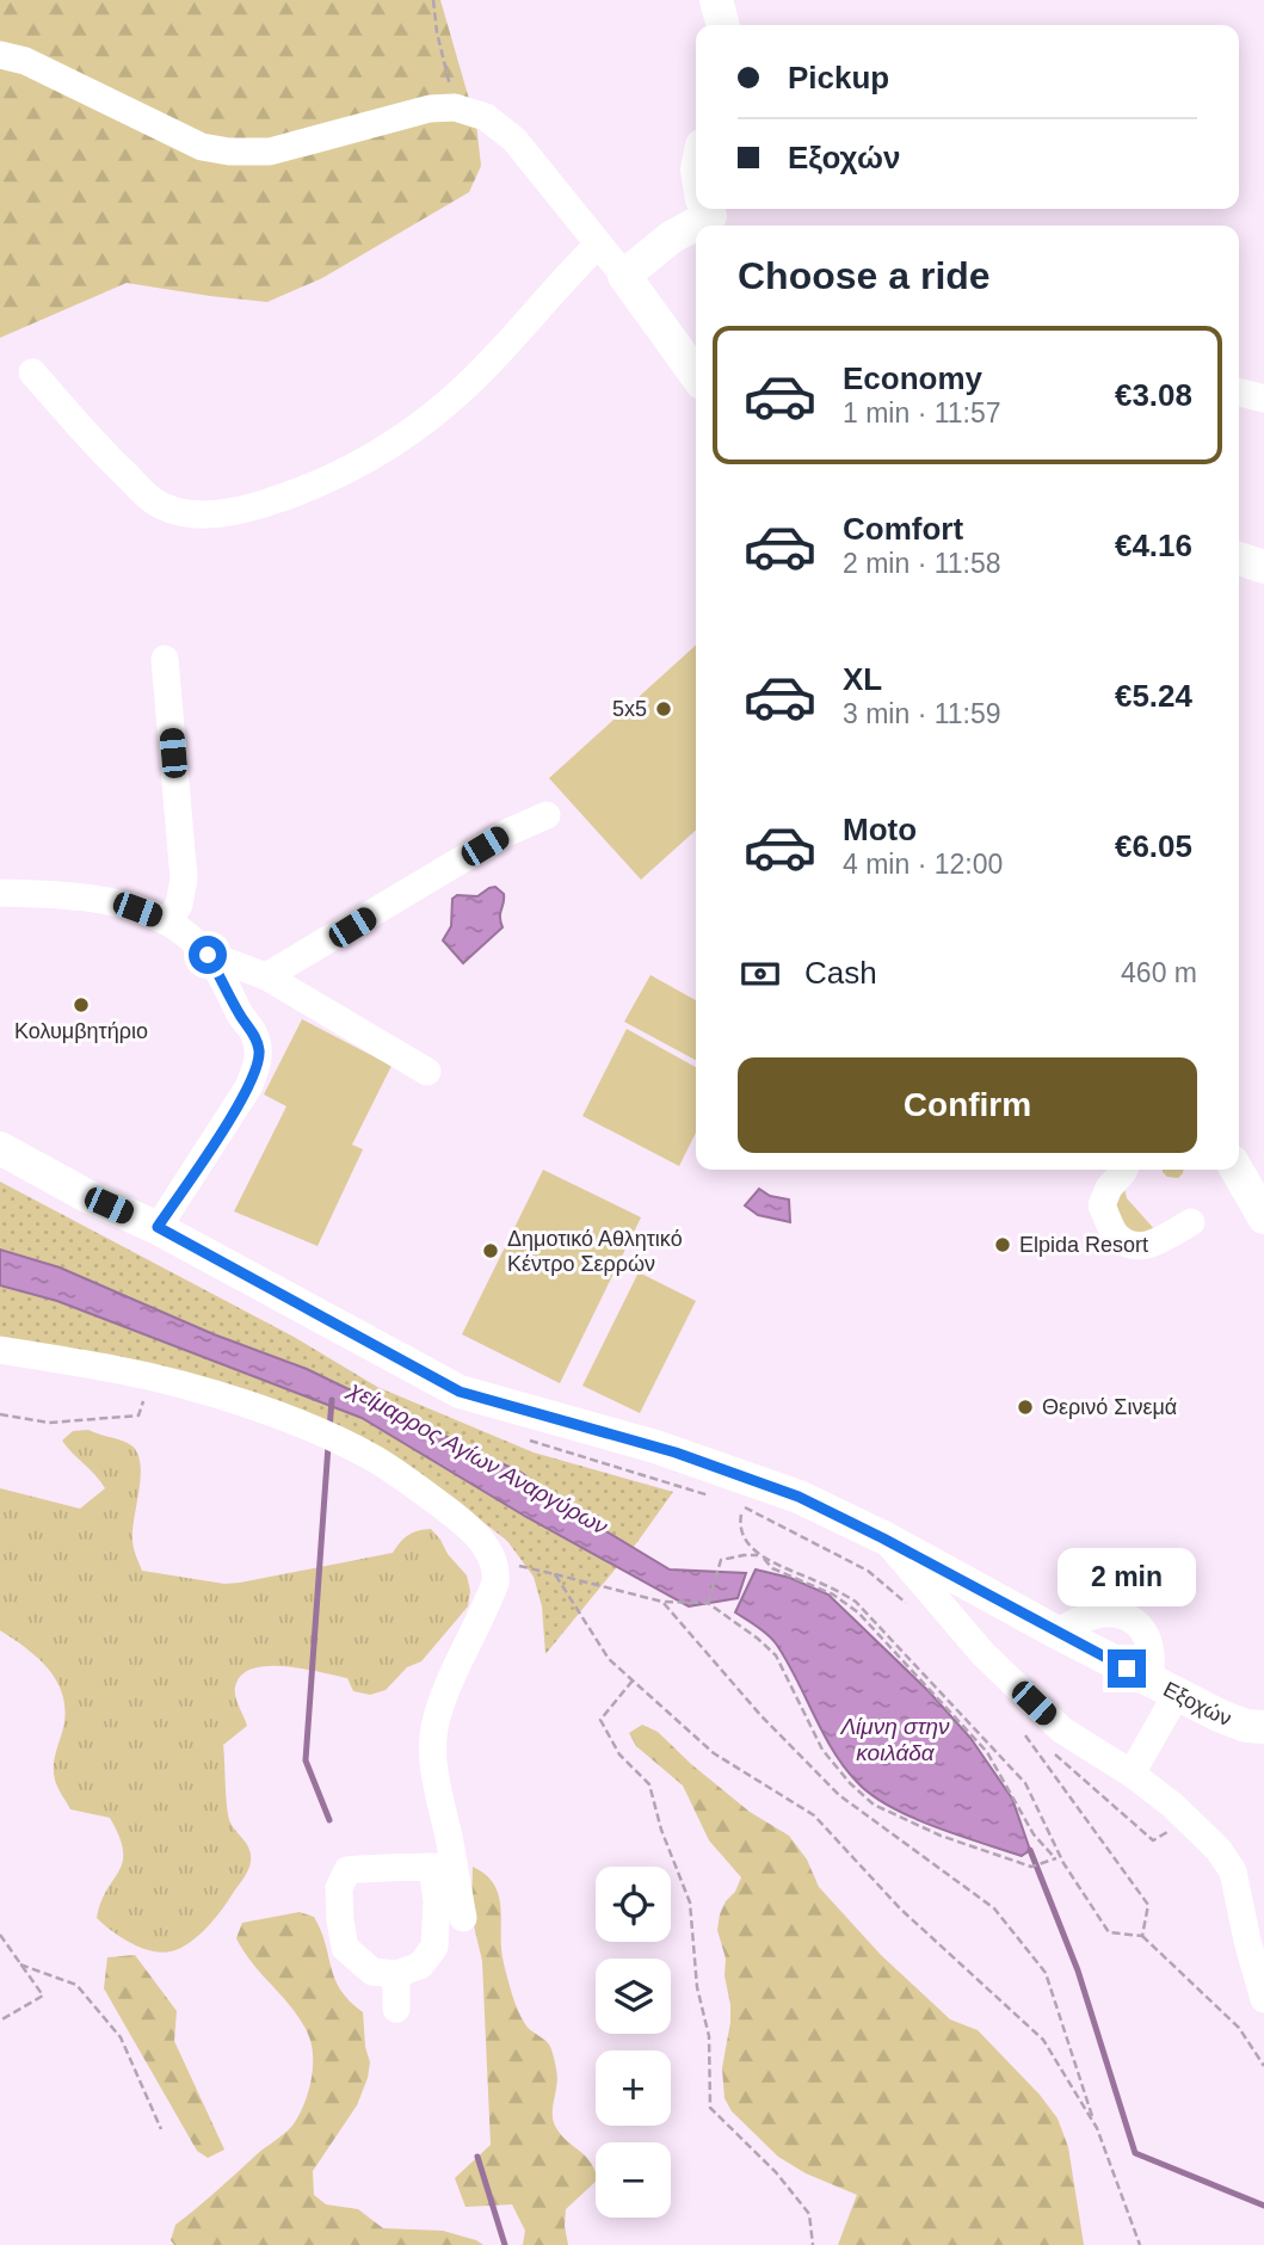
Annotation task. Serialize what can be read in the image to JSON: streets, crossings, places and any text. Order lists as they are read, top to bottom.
{
  "streets": {
    "main road": ["Εξοχών"]
  },
  "water": ["χείμαρρος Αγίων Αναργύρων", "Λίμνη στην κοιλάδα"],
  "places": [
    "5x5",
    "Κολυμβητήριο",
    "Elpida Resort",
    "Δημοτικό Αθλητικό Κέντρο Σερρών",
    "Θερινό Σινεμά"
  ],
  "page": {
    "banner": ["Pickup", "Εξοχών"],
    "heading": "Choose a ride",
    "list": [
      {
        "name": "Economy",
        "note": "1 min · 11:57",
        "value": "€3.08"
      },
      {
        "name": "Comfort",
        "note": "2 min · 11:58",
        "value": "€4.16"
      },
      {
        "name": "XL",
        "note": "3 min · 11:59",
        "value": "€5.24"
      },
      {
        "name": "Moto",
        "note": "4 min · 12:00",
        "value": "€6.05"
      }
    ],
    "pay": ["Cash", "460 m"],
    "buttons": "Confirm",
    "bubble": "2 min",
    "map_buttons": ["+", "−"]
  }
}
